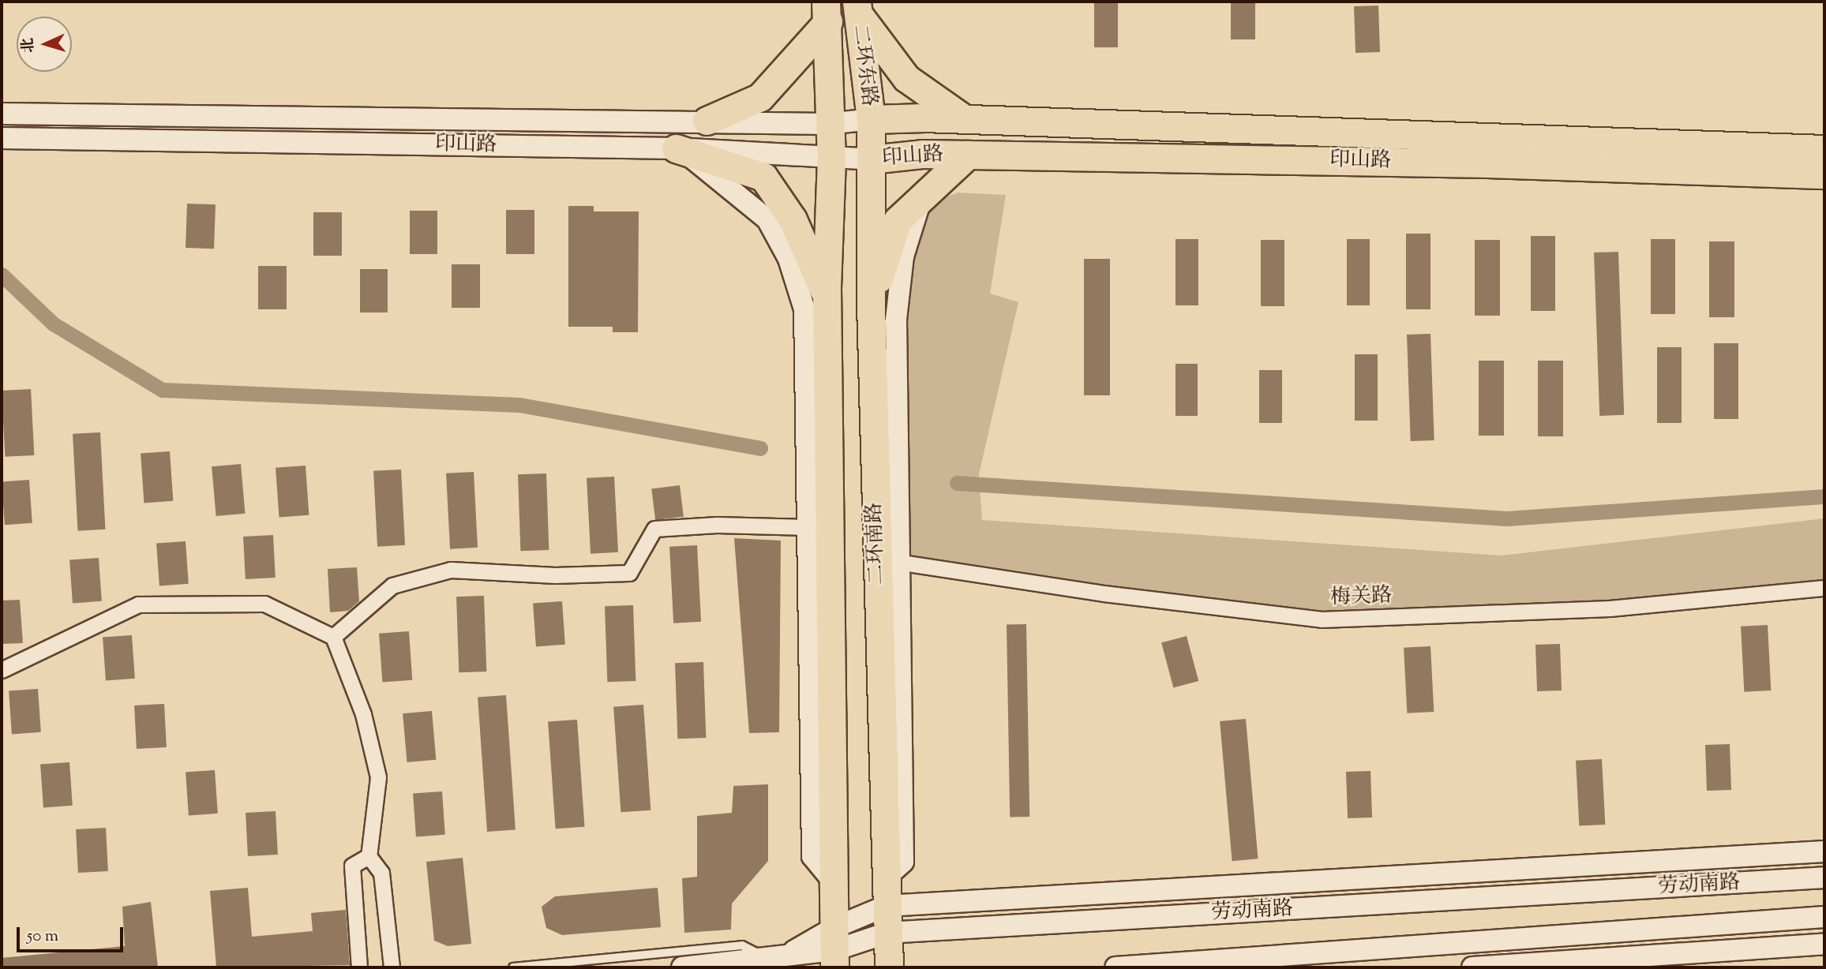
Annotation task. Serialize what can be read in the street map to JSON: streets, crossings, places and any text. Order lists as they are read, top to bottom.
{
  "streets": {
    "highway": ["二环东路", "印山路", "二环南路"],
    "main road": ["劳动南路"],
    "street": ["梅关路"]
  },
  "crossings": [
    ["二环东路", "印山路"],
    ["二环东路", "二环南路"],
    ["印山路", "二环南路"],
    ["二环南路", "劳动南路"]
  ],
  "scale_bar": "50 m",
  "north": "left"
}
